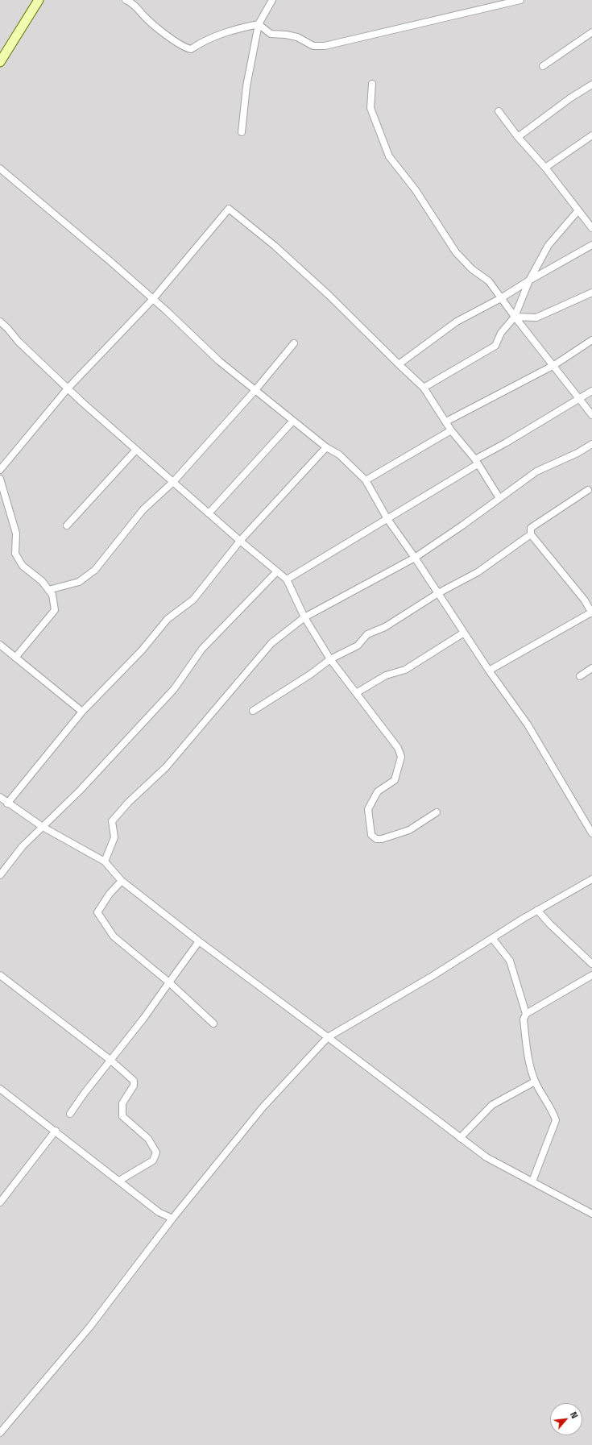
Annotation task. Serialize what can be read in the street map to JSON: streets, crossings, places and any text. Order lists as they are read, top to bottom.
{
  "north": "top right"
}
